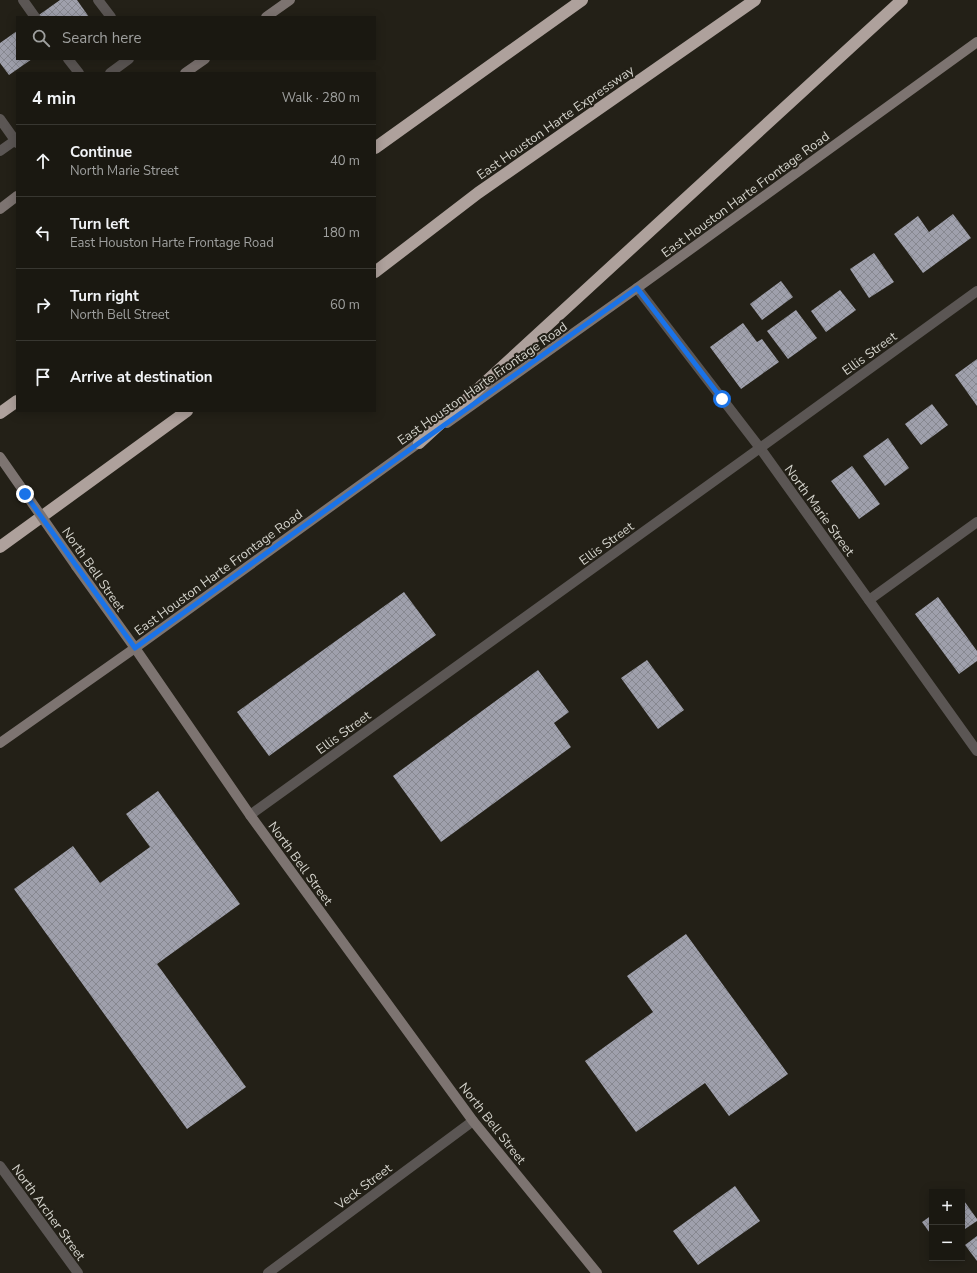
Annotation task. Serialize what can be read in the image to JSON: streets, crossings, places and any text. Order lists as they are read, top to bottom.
{
  "streets": {
    "highway": ["East Houston Harte Expressway"],
    "main road": ["East Houston Harte Frontage Road", "North Bell Street"],
    "street": [
      "Ellis Street",
      "North Marie Street",
      "Veck Street",
      "North Archer Street"
    ]
  },
  "crossings": [
    ["East Houston Harte Frontage Road", "North Marie Street"],
    ["East Houston Harte Frontage Road", "North Bell Street"],
    ["Ellis Street", "North Marie Street"],
    ["Ellis Street", "North Bell Street"],
    ["North Bell Street", "Veck Street"]
  ],
  "page": {
    "search": "Search here",
    "heading": ["4 min", "Walk · 280 m"],
    "list": [
      ["Continue", "North Marie Street", "40 m"],
      ["Turn left", "East Houston Harte Frontage Road", "180 m"],
      ["Turn right", "North Bell Street", "60 m"],
      "Arrive at destination"
    ],
    "map_buttons": ["+", "−"]
  }
}
